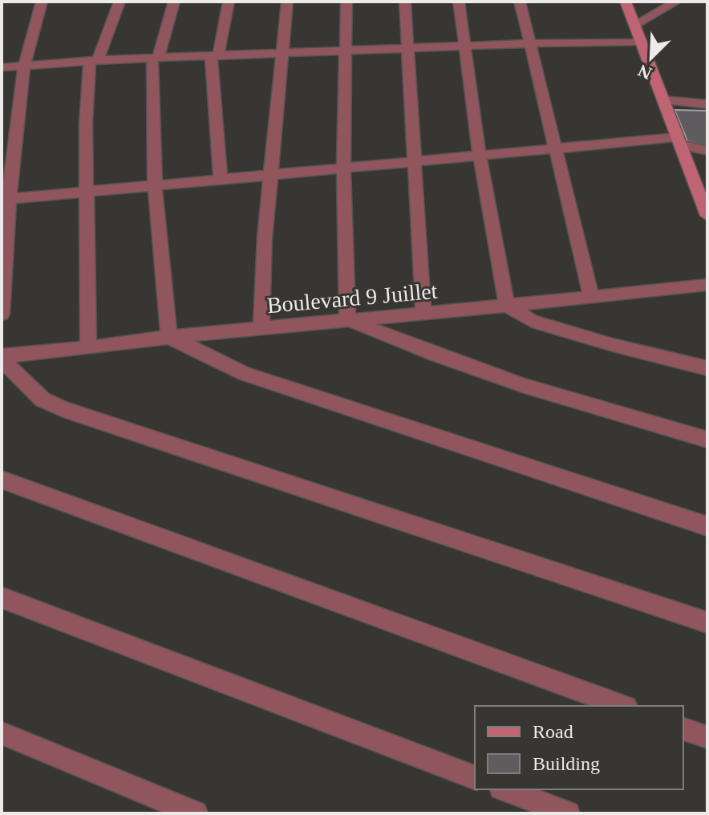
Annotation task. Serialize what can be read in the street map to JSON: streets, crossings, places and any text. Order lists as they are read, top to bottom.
{
  "streets": {
    "street": ["Boulevard 9 Juillet"]
  },
  "legend": ["Road", "Building"],
  "north": "bottom left"
}
